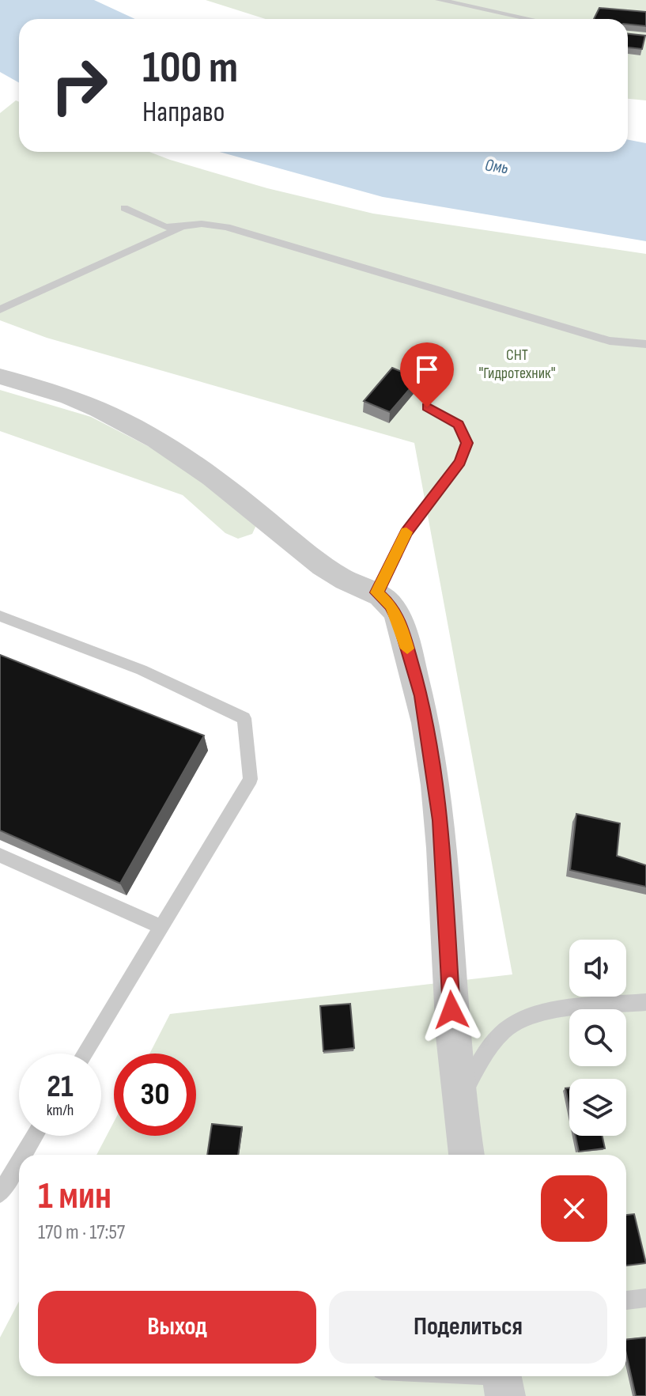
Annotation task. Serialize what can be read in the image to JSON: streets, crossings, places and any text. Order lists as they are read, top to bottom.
{
  "water": ["Омь"],
  "parks": ["СНТ \"Гидротехник\""],
  "page": {
    "turn": ["100 m", "Направо"],
    "speed": "21 km/h",
    "limit": "30",
    "heading": ["1 мин", "170 m · 17:57"],
    "buttons": ["Выход", "Поделиться"]
  }
}
